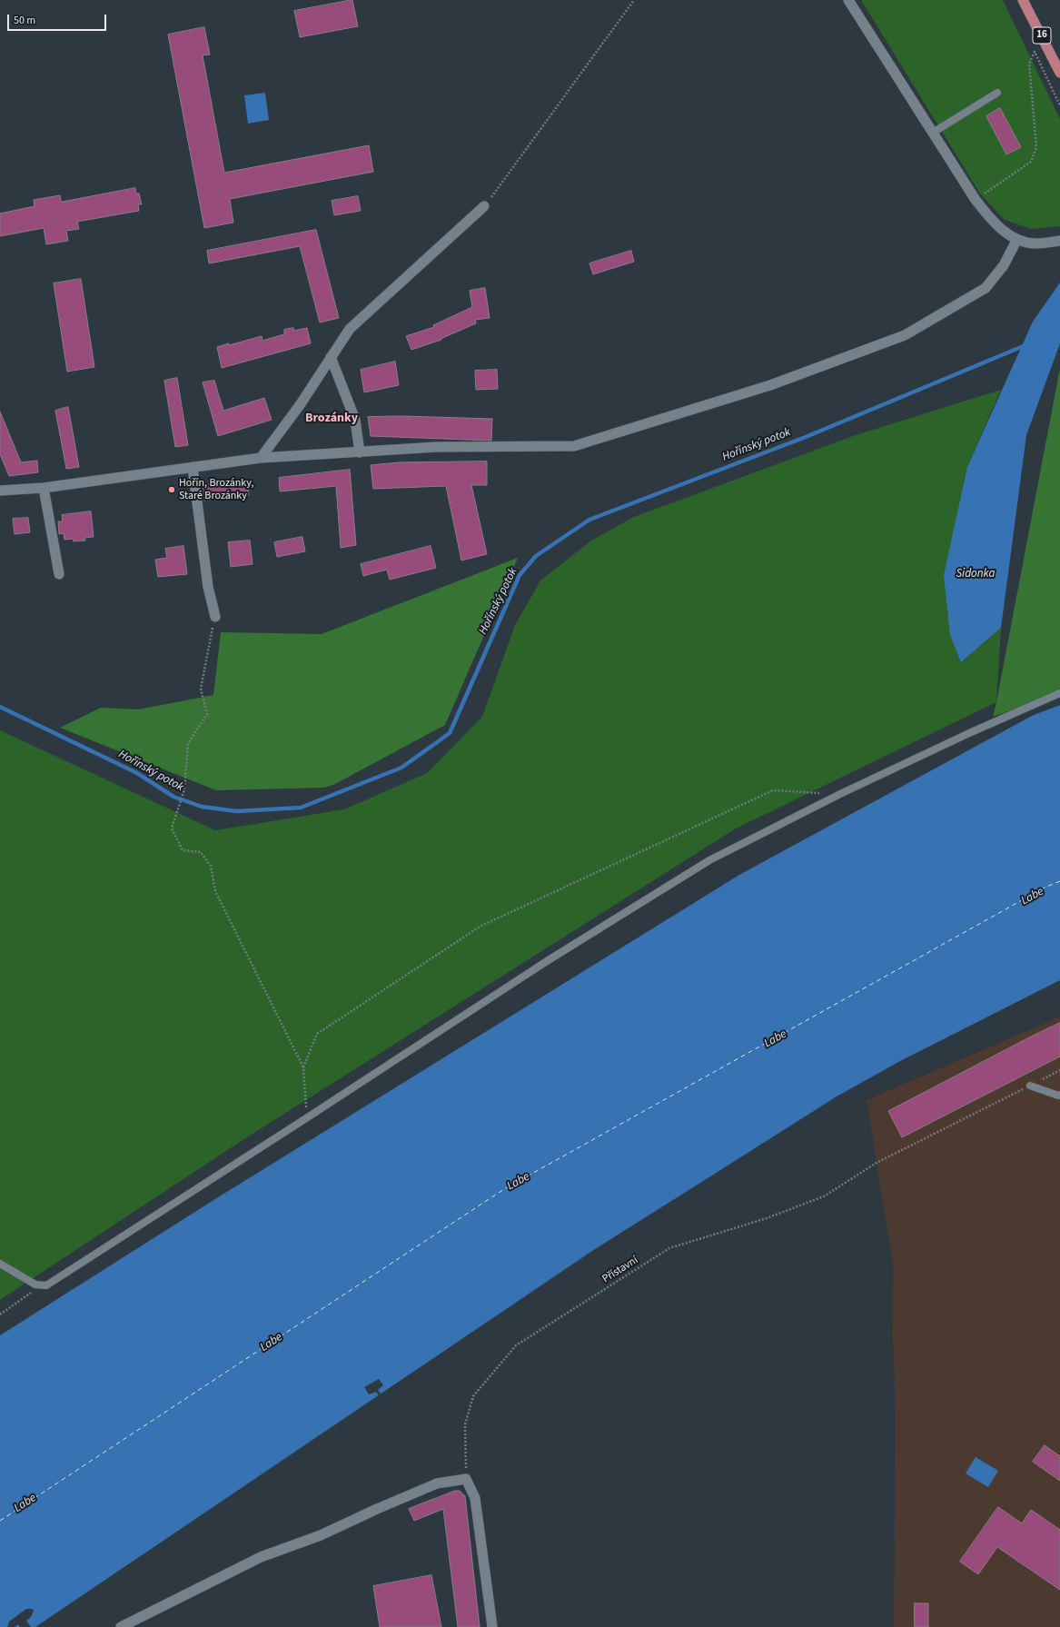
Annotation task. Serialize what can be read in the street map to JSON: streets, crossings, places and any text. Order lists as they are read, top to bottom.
{
  "streets": {
    "main road": ["16"],
    "path": ["Přístavní"]
  },
  "districts": ["Brozánky"],
  "water": ["Hořínský potok", "Sidonka", "Labe"],
  "places": ["Hořín, Brozánky, Staré Brozánky"],
  "scale_bar": "50 m"
}
